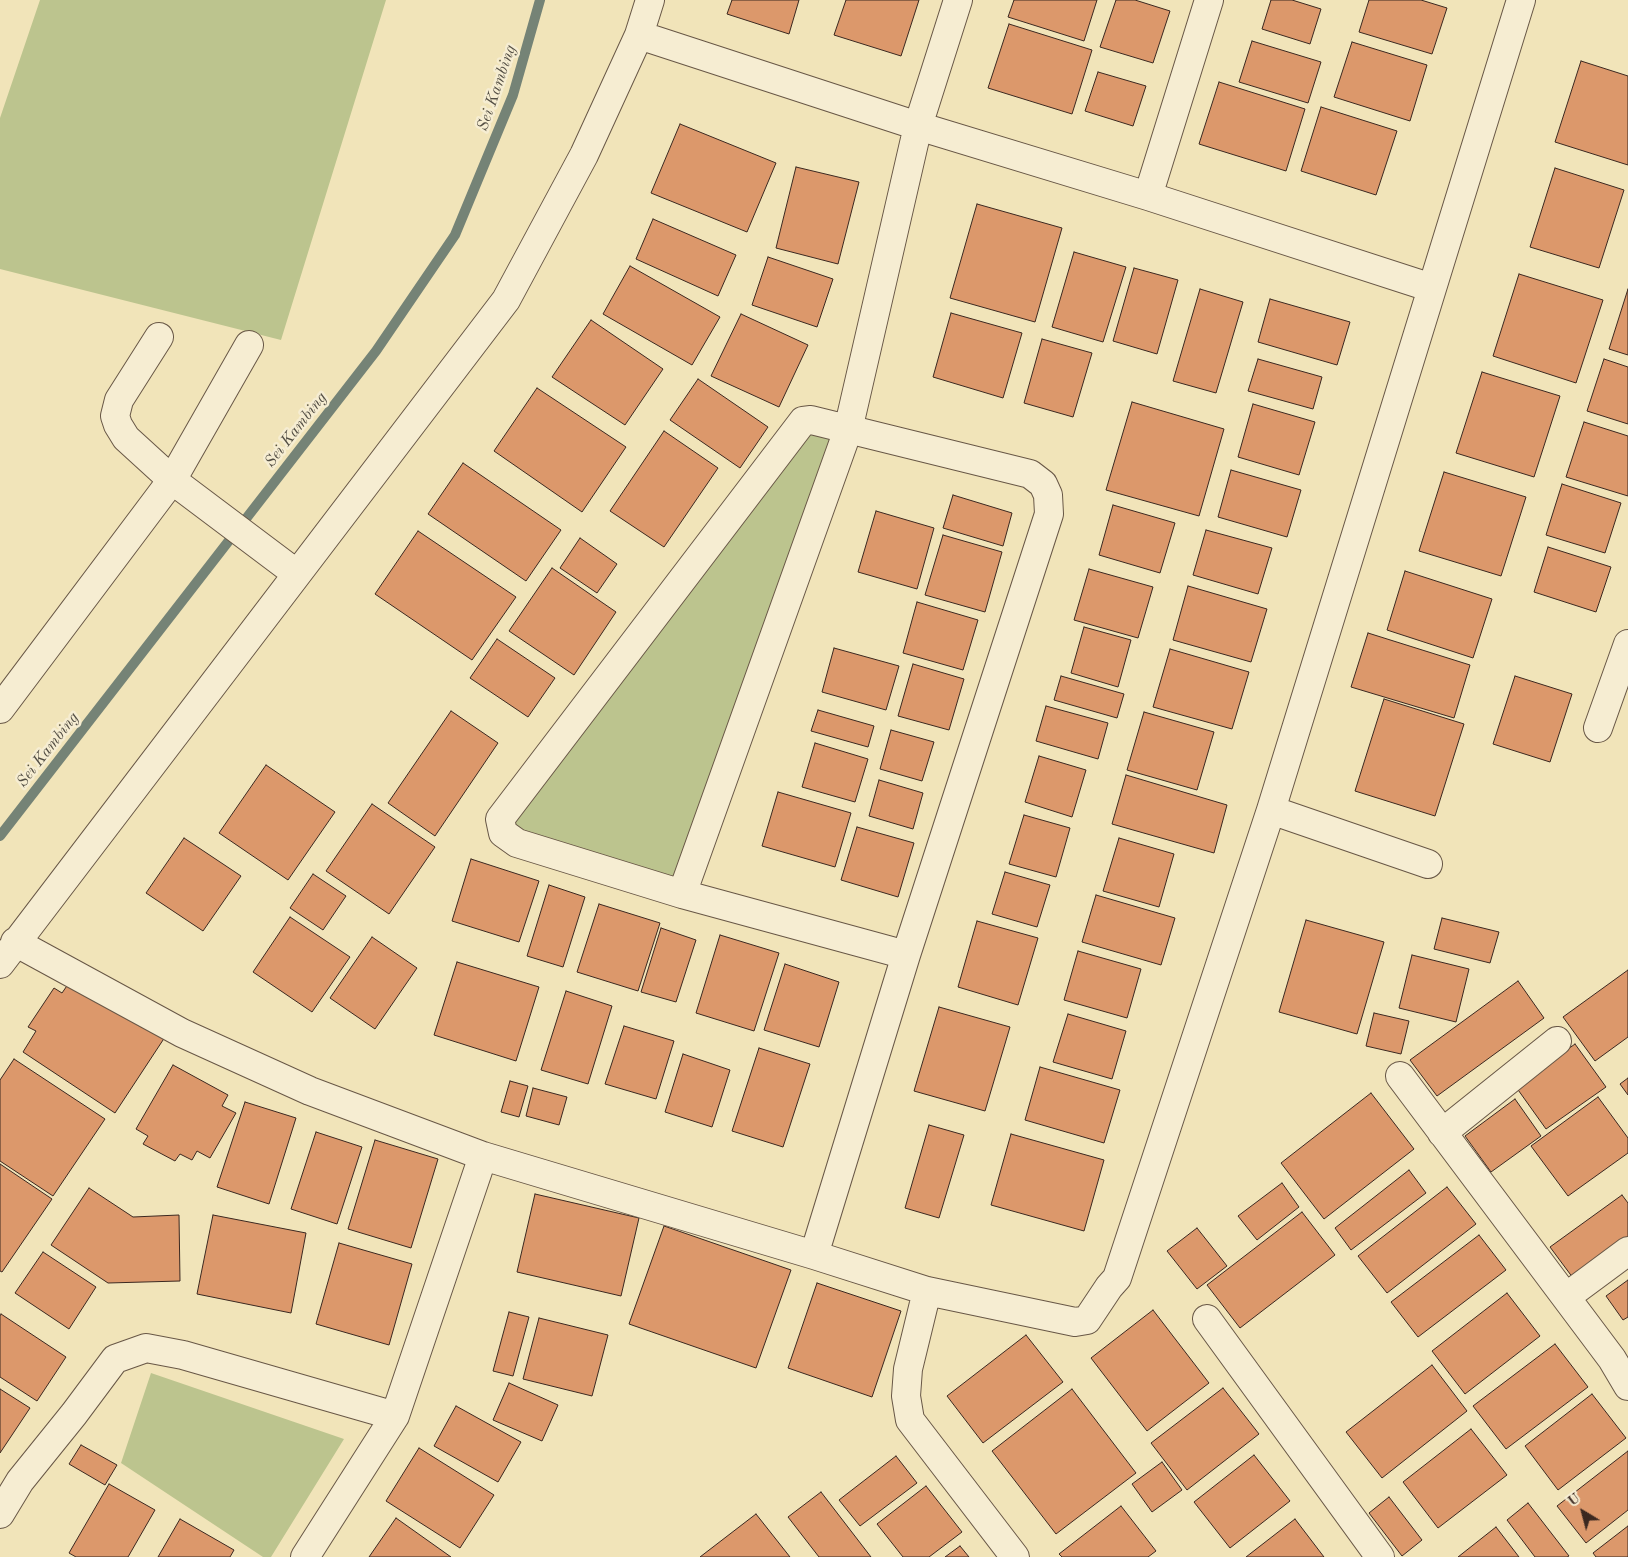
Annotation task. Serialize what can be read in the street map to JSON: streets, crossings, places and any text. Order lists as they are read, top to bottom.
{
  "water": ["Sei Kambing"],
  "north": "top left"
}
